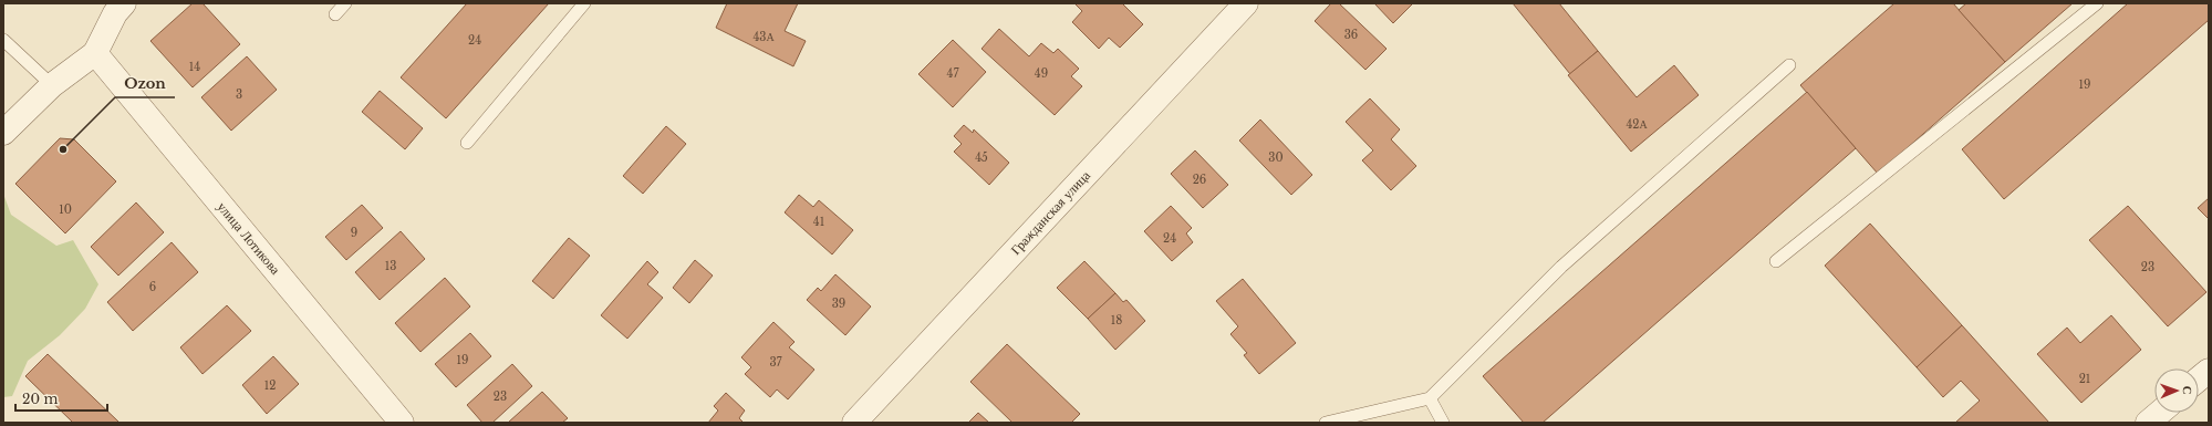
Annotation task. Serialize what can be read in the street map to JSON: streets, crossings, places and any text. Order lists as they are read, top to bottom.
{
  "streets": {
    "street": ["Гражданская улица", "улица Лотикова"]
  },
  "places": ["Ozon"],
  "house_numbers": [
    "36",
    "43А",
    "24",
    "14",
    "47",
    "49",
    "19",
    "3",
    "42А",
    "45",
    "30",
    "26",
    "10",
    "41",
    "9",
    "24",
    "13",
    "23",
    "6",
    "39",
    "18",
    "19",
    "37",
    "21",
    "12",
    "23"
  ],
  "scale_bar": "20 m",
  "north": "right"
}
